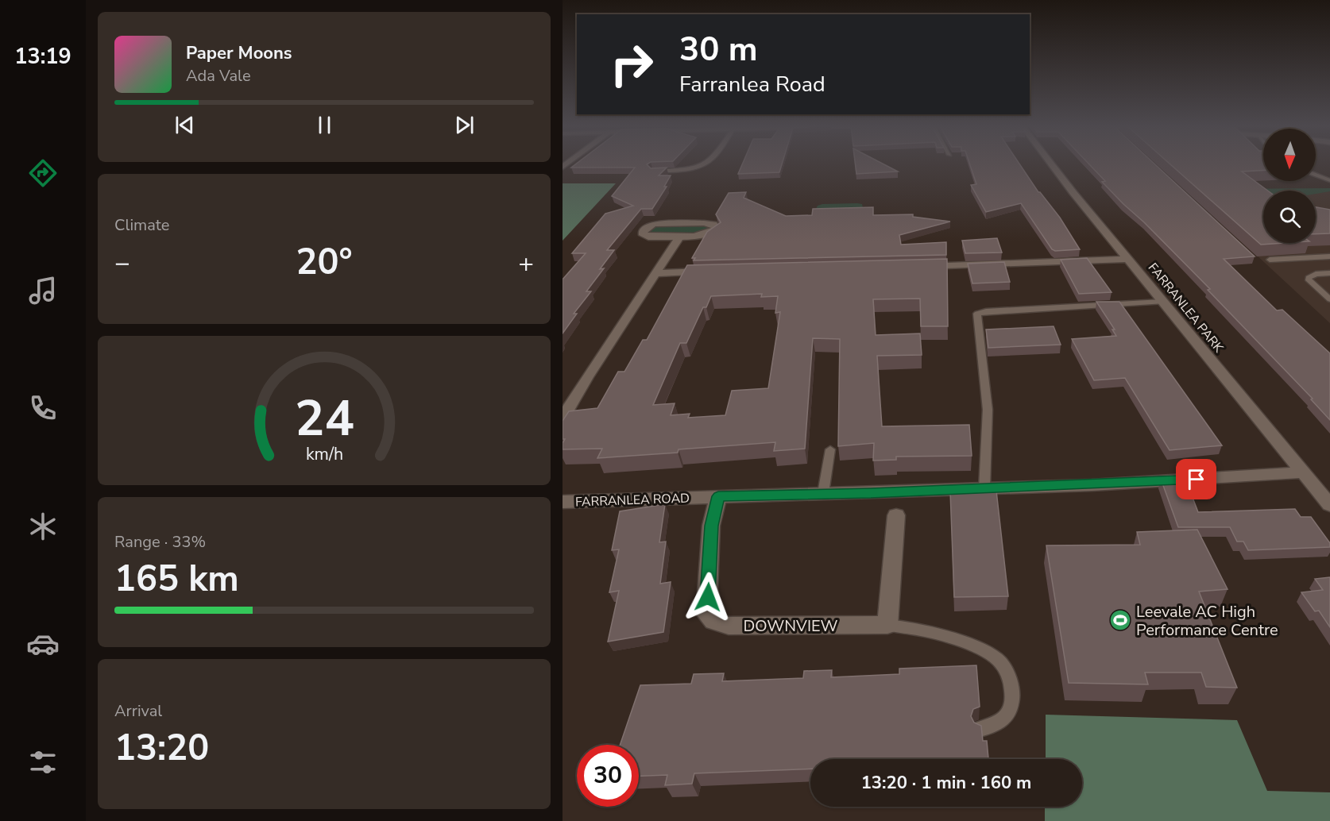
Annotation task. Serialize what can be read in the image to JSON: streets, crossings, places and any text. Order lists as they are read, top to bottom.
{
  "streets": {
    "street": ["FARRANLEA PARK", "FARRANLEA ROAD", "DOWNVIEW"]
  },
  "crossings": [
    ["FARRANLEA PARK", "FARRANLEA ROAD"],
    ["FARRANLEA ROAD", "DOWNVIEW"]
  ],
  "places": {
    "sports": ["Leevale AC High Performance Centre"]
  },
  "north": "bottom",
  "page": {
    "tabs": "13:19",
    "turn": ["30 m", "Farranlea Road"],
    "song": ["Paper Moons", "Ada Vale"],
    "tile": [
      "Climate",
      ["Range · 33%", "165 km"],
      ["Arrival", "13:20"]
    ],
    "heat": ["−", "20°", "+"],
    "limit": "30",
    "trip": "13:20 · 1 min · 160 m",
    "gauge": ["24", "km/h"]
  }
}
